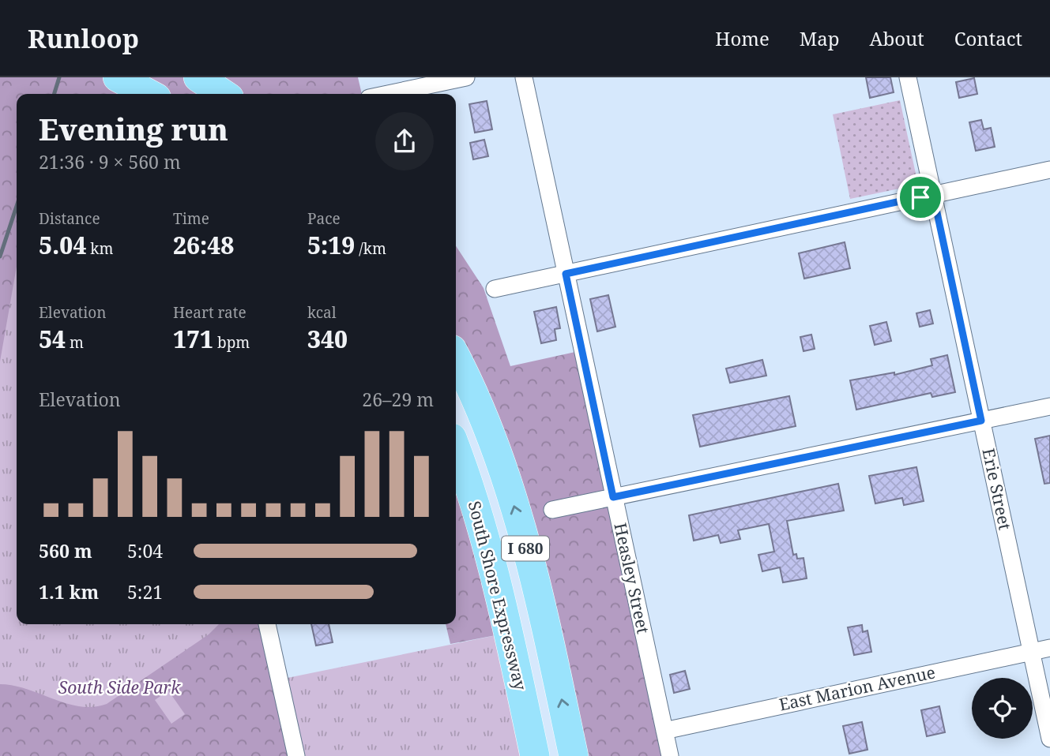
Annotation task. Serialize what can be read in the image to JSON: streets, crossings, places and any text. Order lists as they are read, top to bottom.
{
  "streets": {
    "highway": ["I 680", "South Shore Expressway"],
    "street": ["Erie Street", "Heasley Street", "East Marion Avenue"]
  },
  "crossings": [
    ["Erie Street", "East Marion Avenue"],
    ["Heasley Street", "East Marion Avenue"]
  ],
  "parks": ["South Side Park"],
  "page": {
    "header": "Runloop",
    "nav": [
      "Home",
      "Map",
      "About",
      "Contact"
    ],
    "heading": ["Evening run", "21:36 · 9 × 560 m"],
    "stats": [
      ["Distance", "5.04 km"],
      ["Time", "26:48"],
      ["Pace", "5:19 /km"],
      ["Elevation", "54 m"],
      ["Heart rate", "171 bpm"],
      ["kcal", "340"]
    ],
    "chart": ["Elevation", "26–29 m"],
    "list": [
      {
        "name": "560 m",
        "note": "5:04"
      },
      {
        "name": "1.1 km",
        "note": "5:21"
      }
    ]
  }
}
